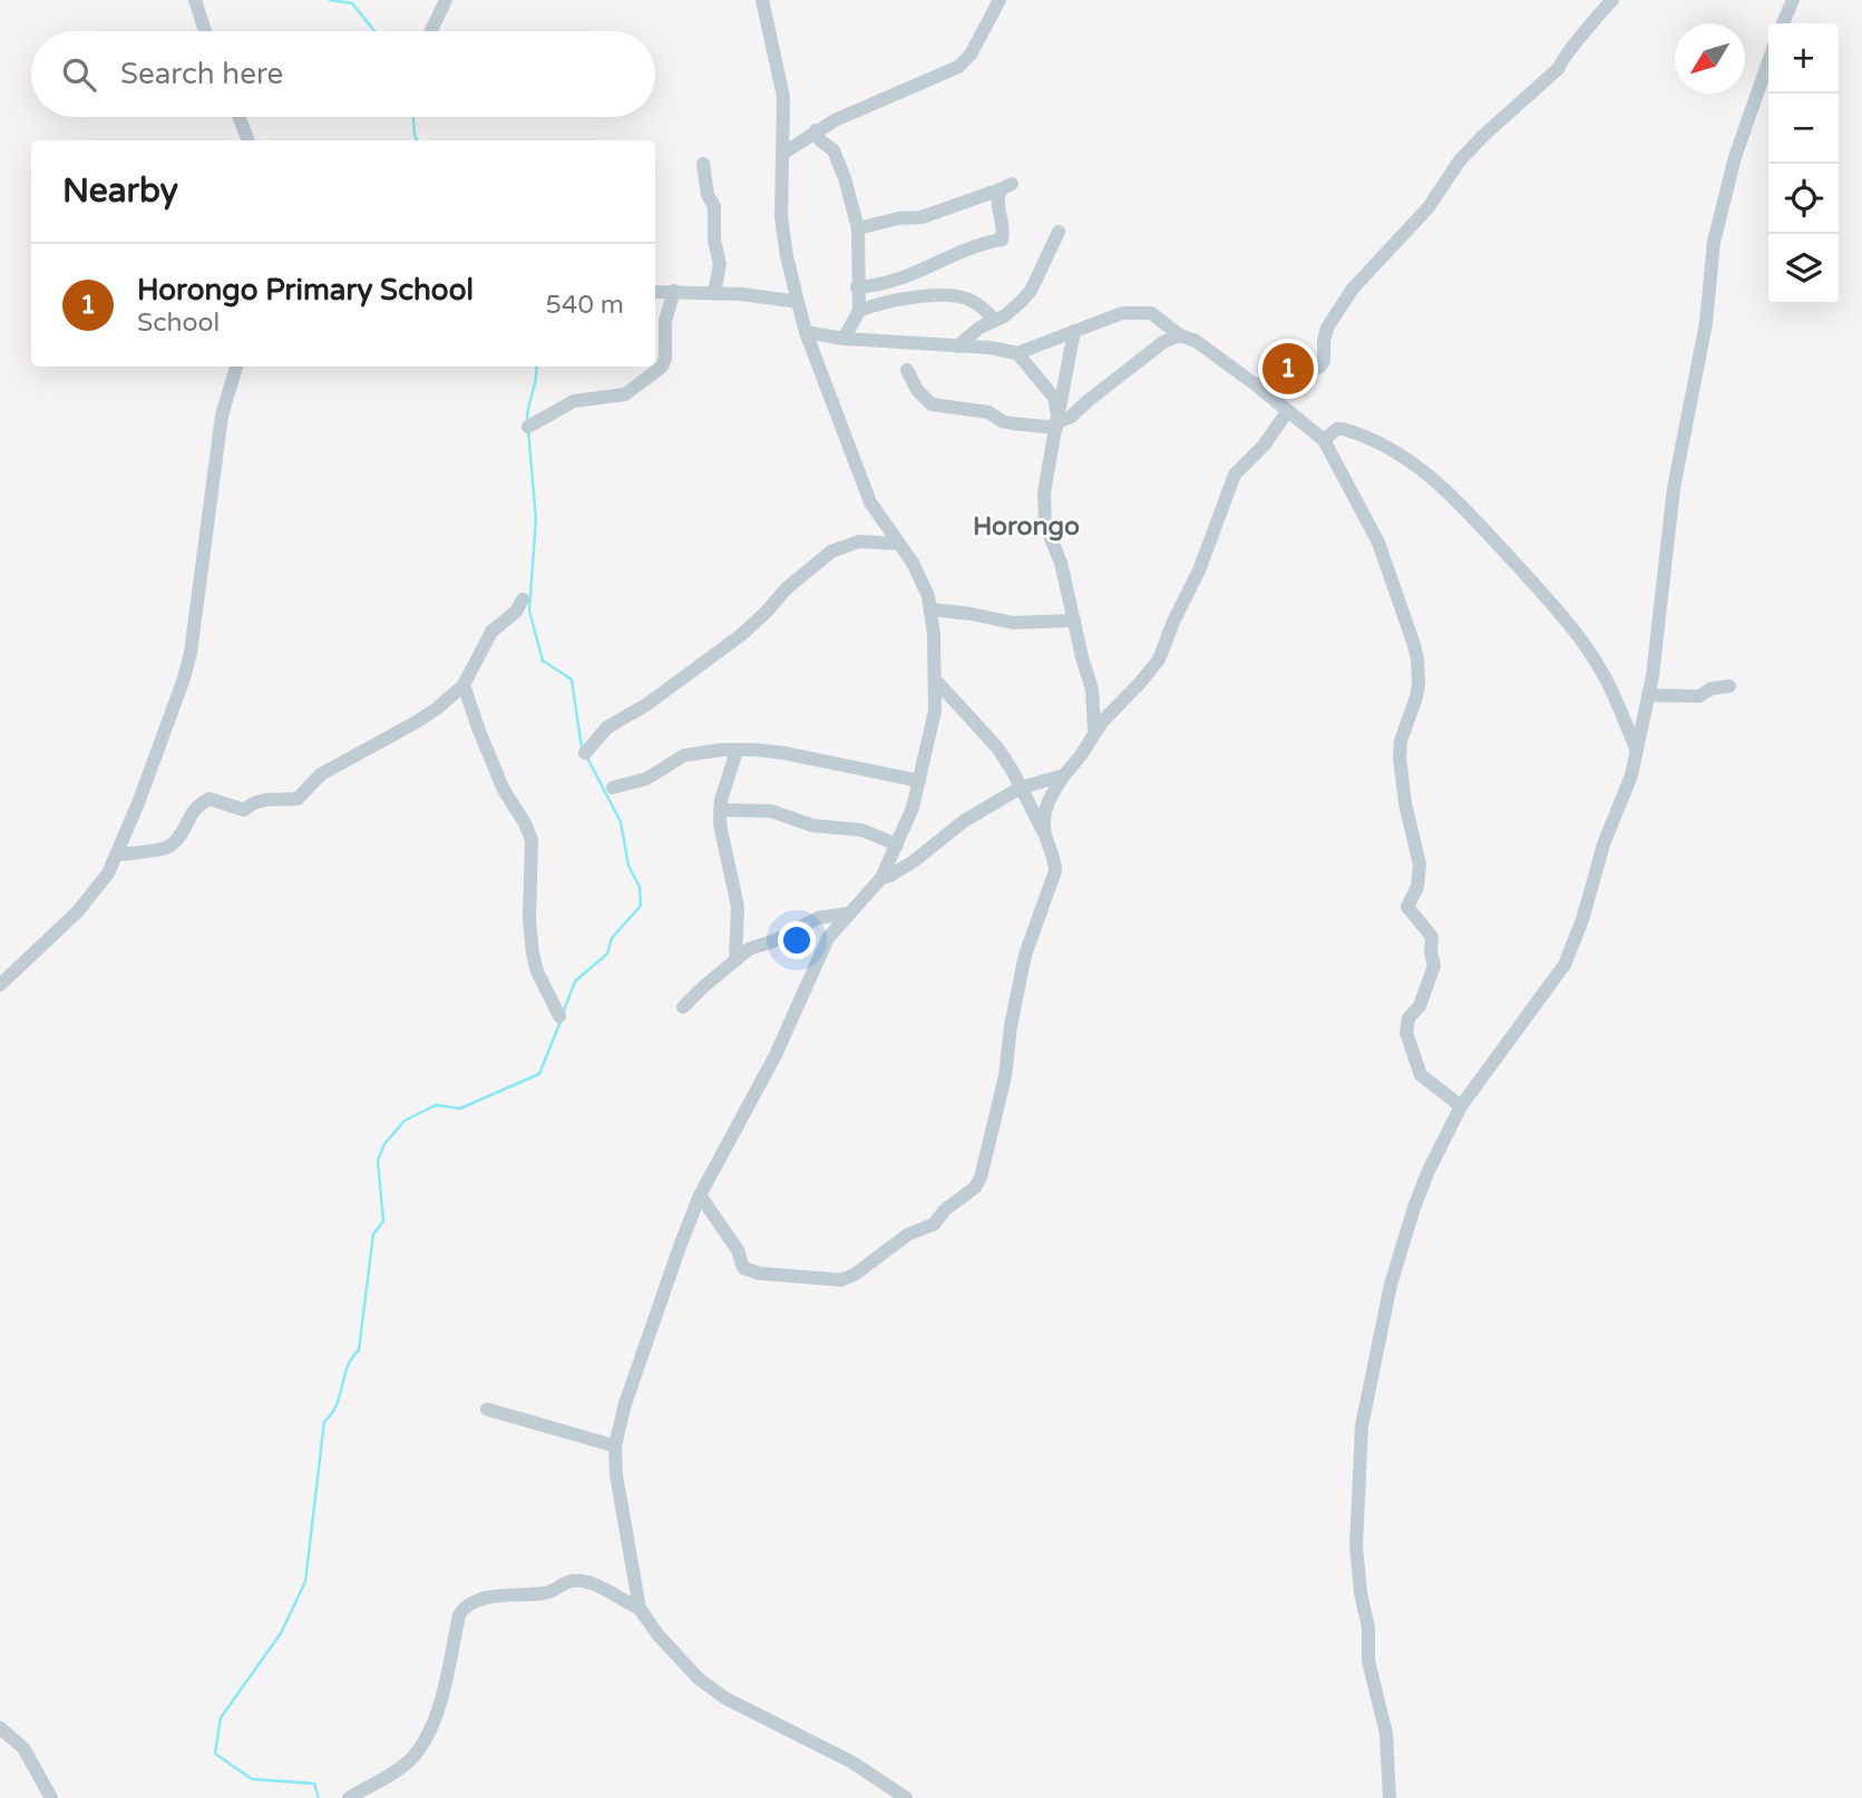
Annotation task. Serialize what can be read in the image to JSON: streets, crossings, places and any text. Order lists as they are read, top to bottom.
{
  "districts": ["Horongo"],
  "north": "bottom left",
  "page": {
    "map_buttons": ["+", "−"],
    "search": "Search here",
    "heading": "Nearby",
    "list": [
      {
        "mark": "1",
        "name": "Horongo Primary School",
        "note": "School",
        "value": "540 m"
      }
    ],
    "pins": "1"
  }
}
